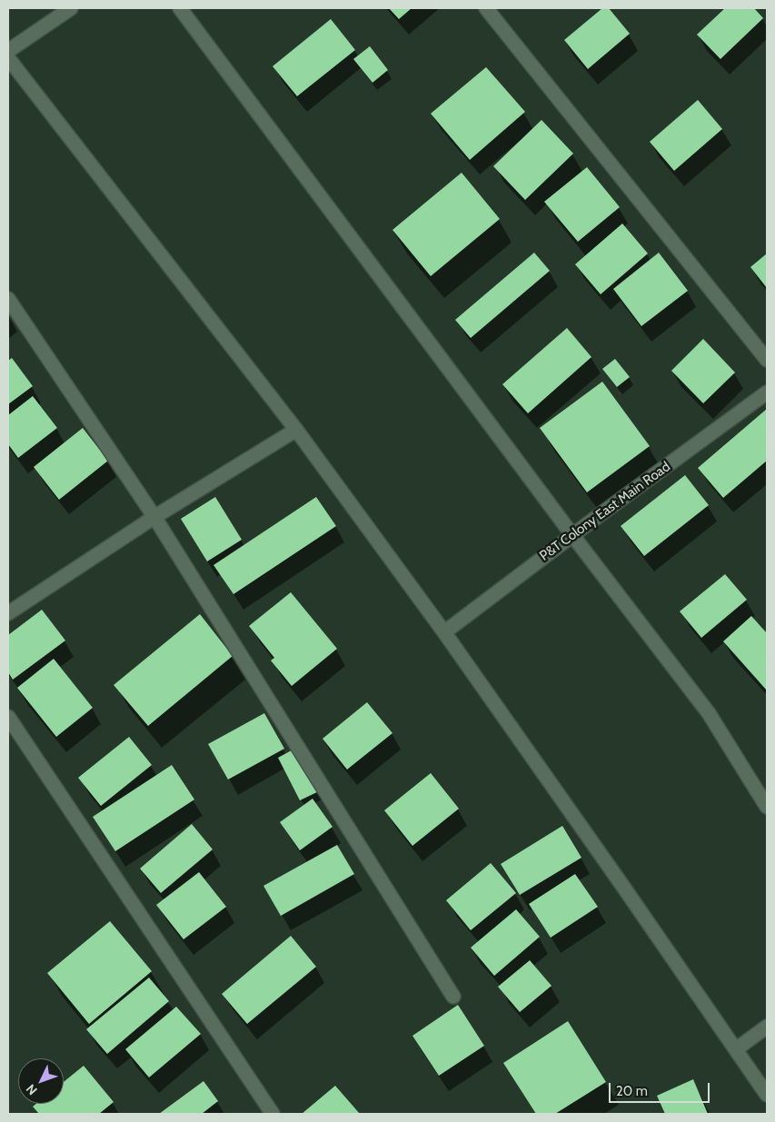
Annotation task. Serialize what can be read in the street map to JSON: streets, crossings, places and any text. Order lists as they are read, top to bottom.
{
  "streets": {
    "street": ["P&T Colony East Main Road"]
  },
  "scale_bar": "20 m",
  "north": "bottom left"
}
